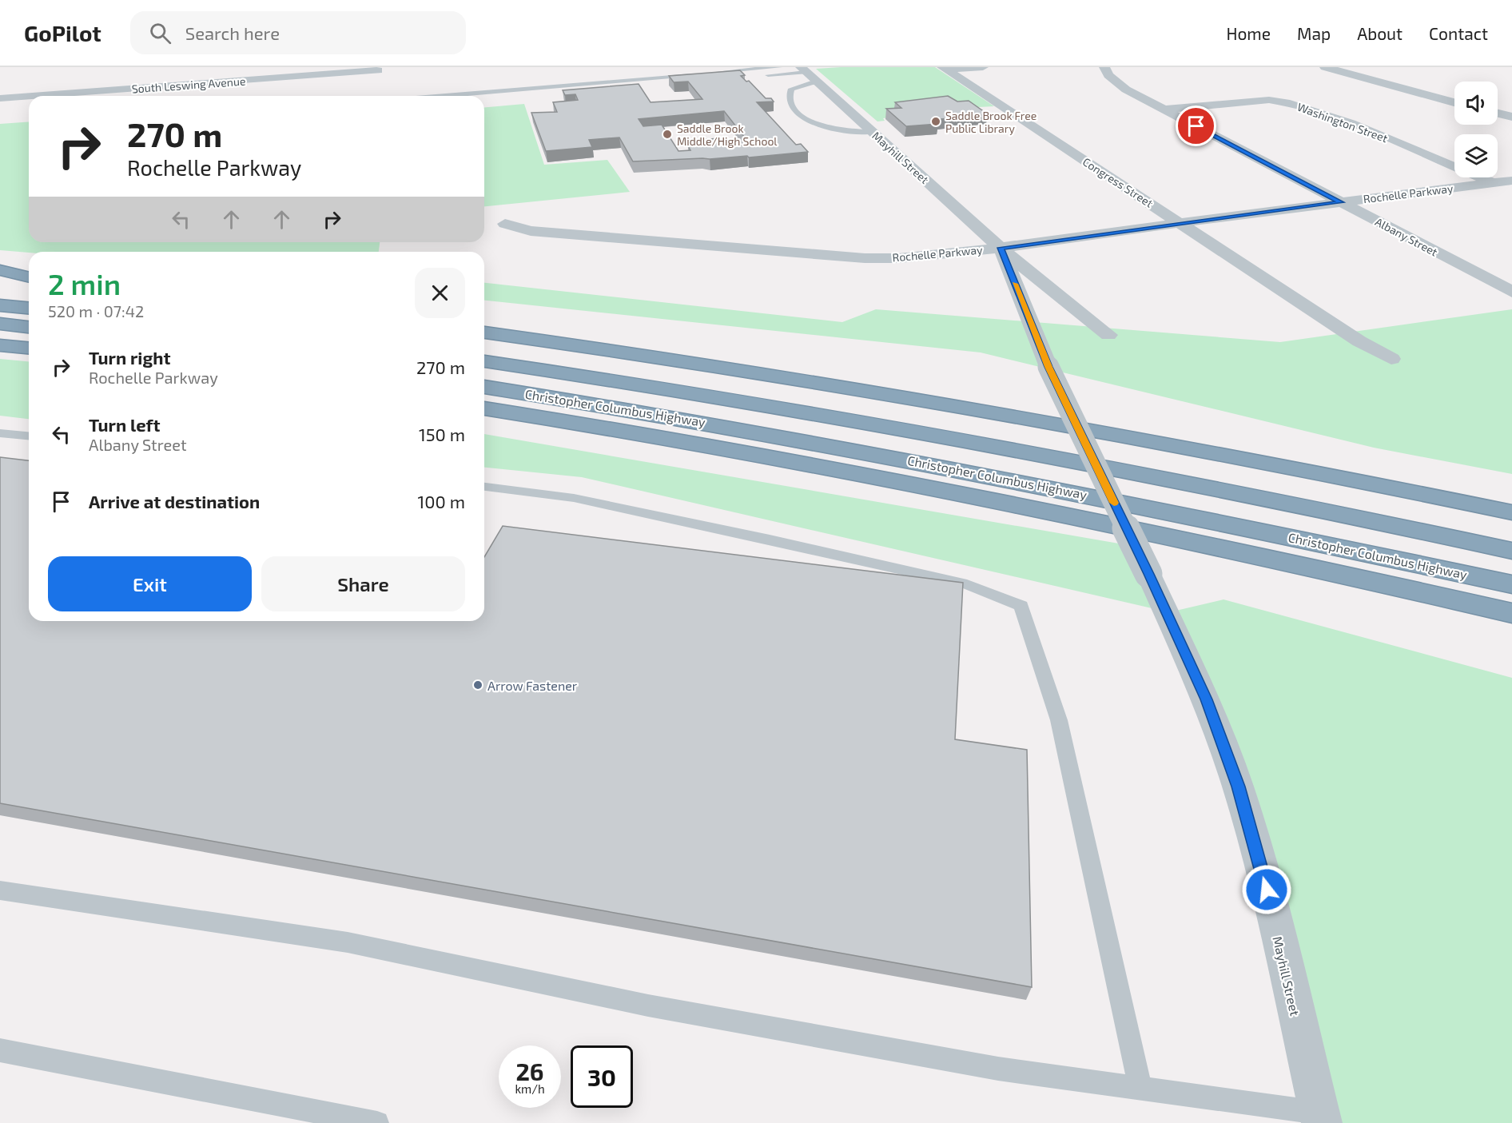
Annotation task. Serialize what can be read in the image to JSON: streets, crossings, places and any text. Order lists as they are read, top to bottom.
{
  "streets": {
    "highway": ["Christopher Columbus Highway"],
    "street": [
      "South Leswing Avenue",
      "Washington Street",
      "Mayhill Street",
      "Congress Street",
      "Rochelle Parkway",
      "Albany Street"
    ]
  },
  "crossings": [
    ["Washington Street", "Rochelle Parkway"],
    ["Washington Street", "Albany Street"],
    ["Mayhill Street", "Rochelle Parkway"],
    ["Congress Street", "Rochelle Parkway"],
    ["Rochelle Parkway", "Albany Street"]
  ],
  "places": ["Saddle Brook Free Public Library", "Saddle Brook Middle/High School", "Arrow Fastener"],
  "page": {
    "header": "GoPilot",
    "search": "Search here",
    "nav": [
      "Home",
      "Map",
      "About",
      "Contact"
    ],
    "turn": ["270 m", "Rochelle Parkway"],
    "heading": ["2 min", "520 m · 07:42"],
    "list": [
      {
        "name": "Turn right",
        "note": "Rochelle Parkway",
        "value": "270 m"
      },
      {
        "name": "Turn left",
        "note": "Albany Street",
        "value": "150 m"
      },
      {
        "name": "Arrive at destination",
        "value": "100 m"
      }
    ],
    "buttons": ["Exit", "Share"],
    "speed": "26 km/h",
    "limit": "30"
  }
}
